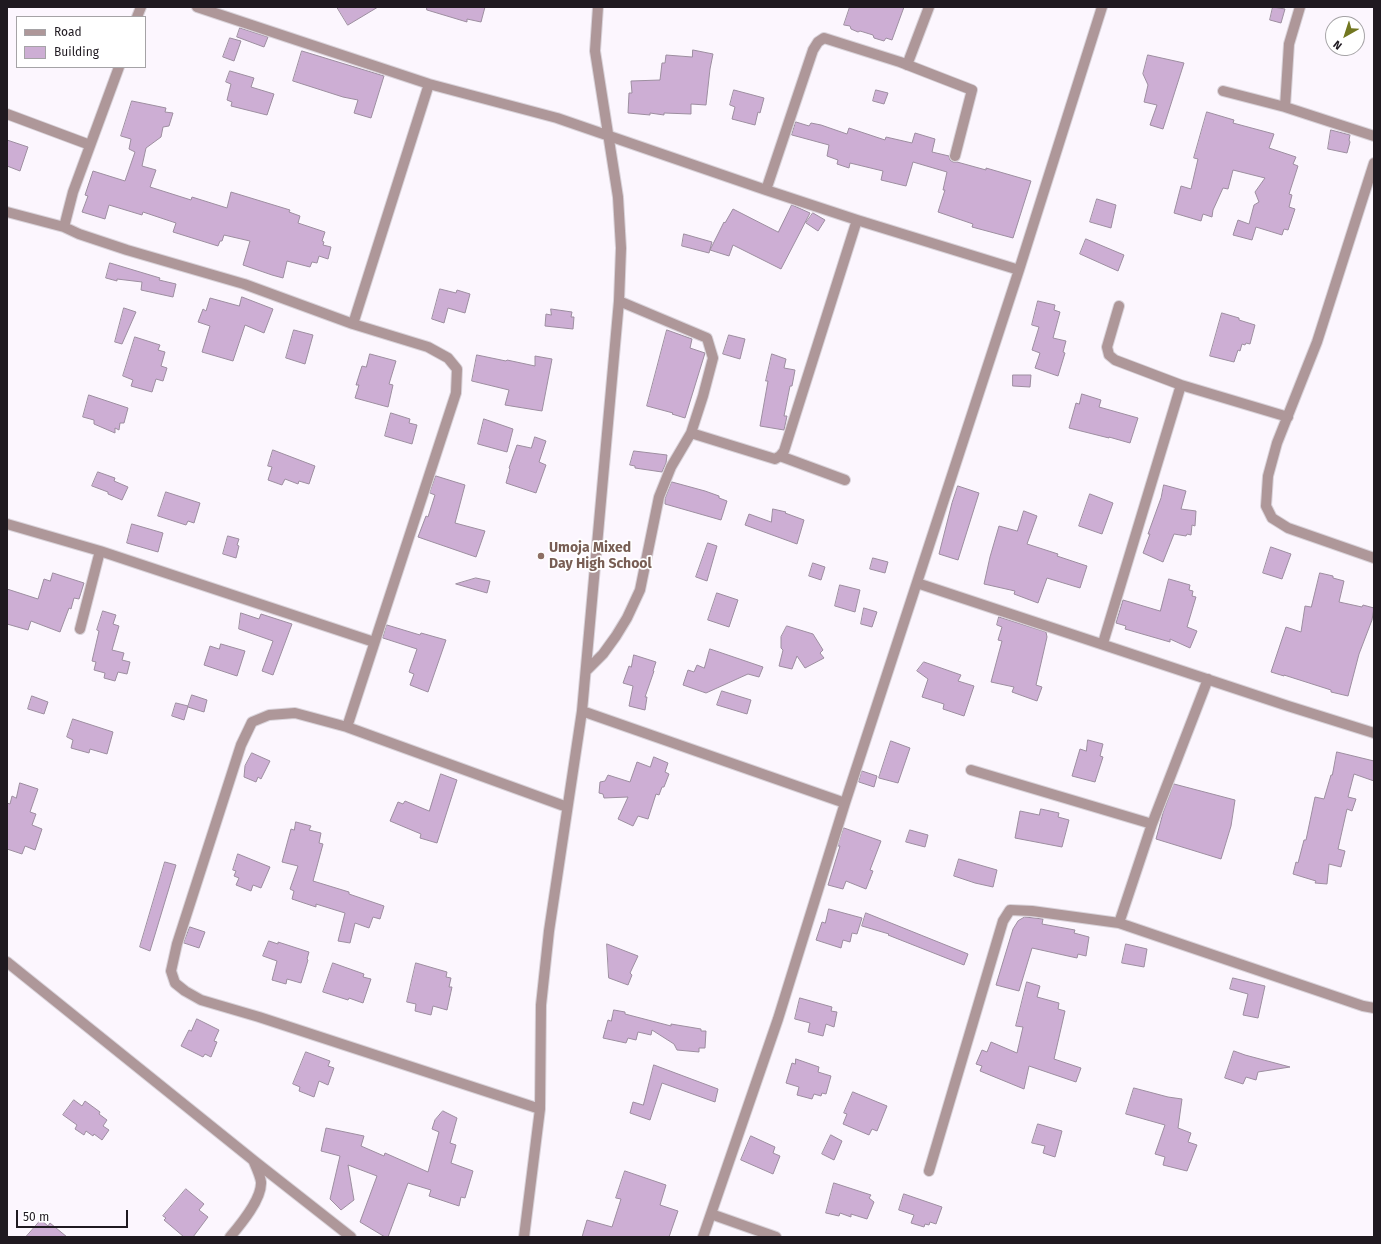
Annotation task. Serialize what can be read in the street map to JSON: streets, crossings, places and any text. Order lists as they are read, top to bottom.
{
  "places": ["Umoja Mixed Day High School"],
  "legend": ["Road", "Building"],
  "scale_bar": "50 m",
  "north": "bottom left"
}
